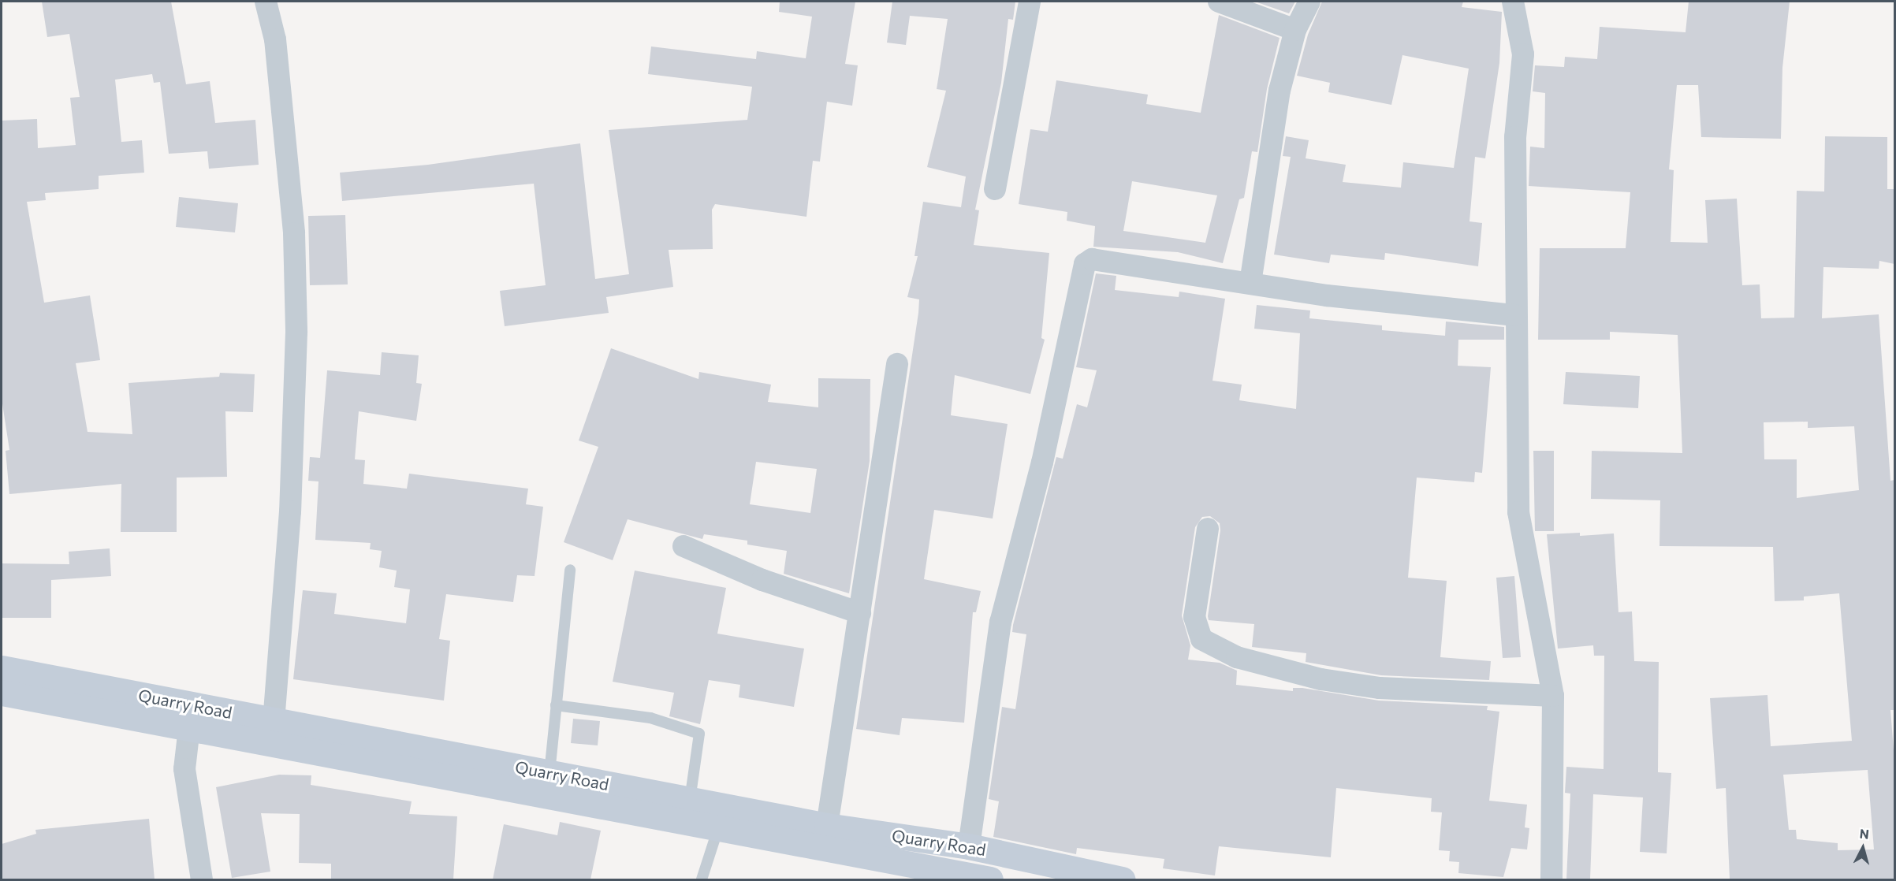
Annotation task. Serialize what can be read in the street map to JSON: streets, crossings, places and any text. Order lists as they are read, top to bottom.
{
  "streets": {
    "main road": ["Quarry Road"]
  },
  "north": "top"
}
